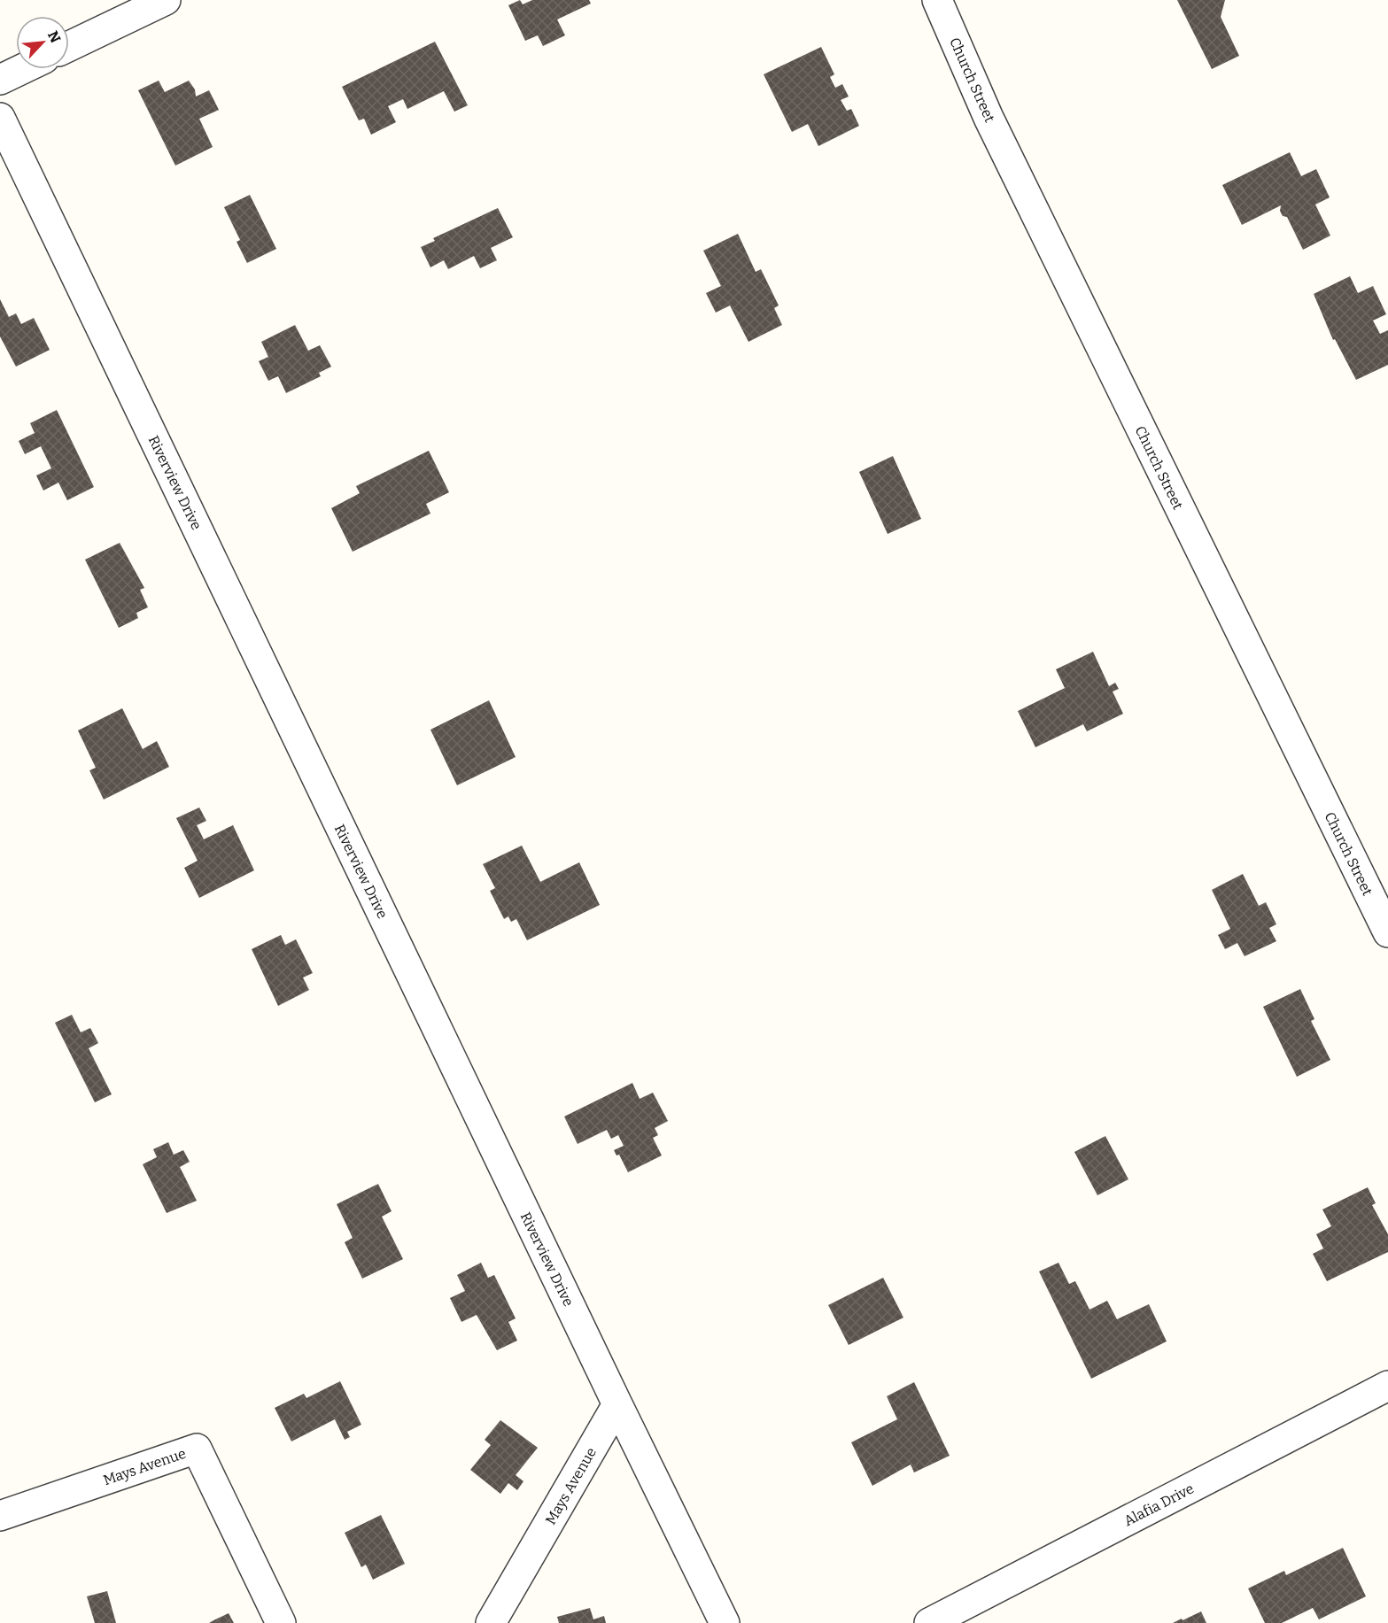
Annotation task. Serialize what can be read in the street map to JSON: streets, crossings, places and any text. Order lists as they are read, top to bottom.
{
  "streets": {
    "street": [
      "Church Street",
      "Riverview Drive",
      "Mays Avenue",
      "Alafia Drive"
    ]
  },
  "crossings": [
    ["Riverview Drive", "Mays Avenue"]
  ],
  "north": "top right"
}
